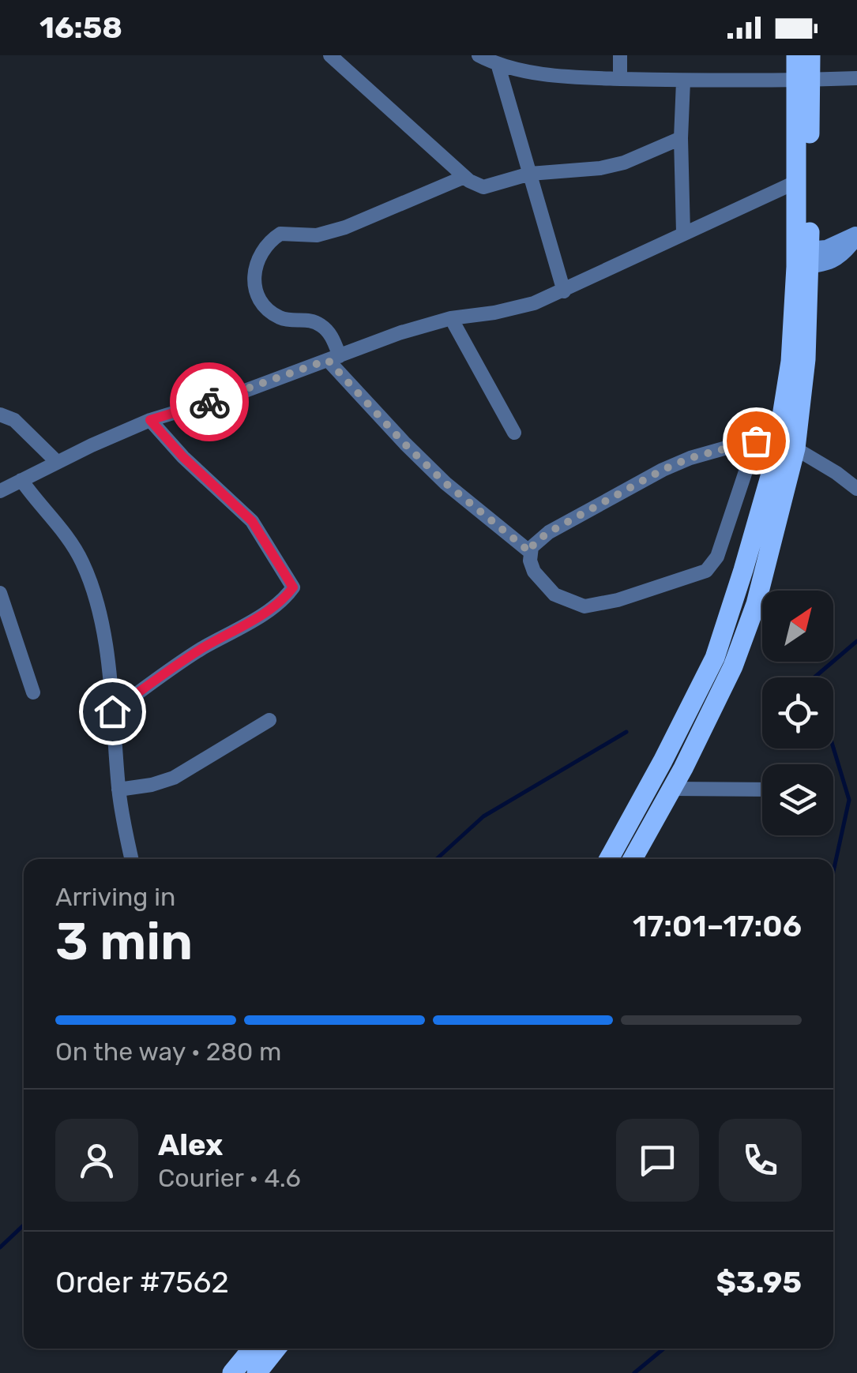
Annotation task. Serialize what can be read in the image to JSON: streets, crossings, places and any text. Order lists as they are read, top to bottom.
{
  "north": "top right",
  "page": {
    "status": "16:58",
    "heading": ["3 min", "Arriving in", "17:01–17:06"],
    "panel": [
      "Alex",
      "Courier · 4.6",
      "Order #7562",
      "$3.95"
    ],
    "bar": "On the way · 280 m"
  }
}
